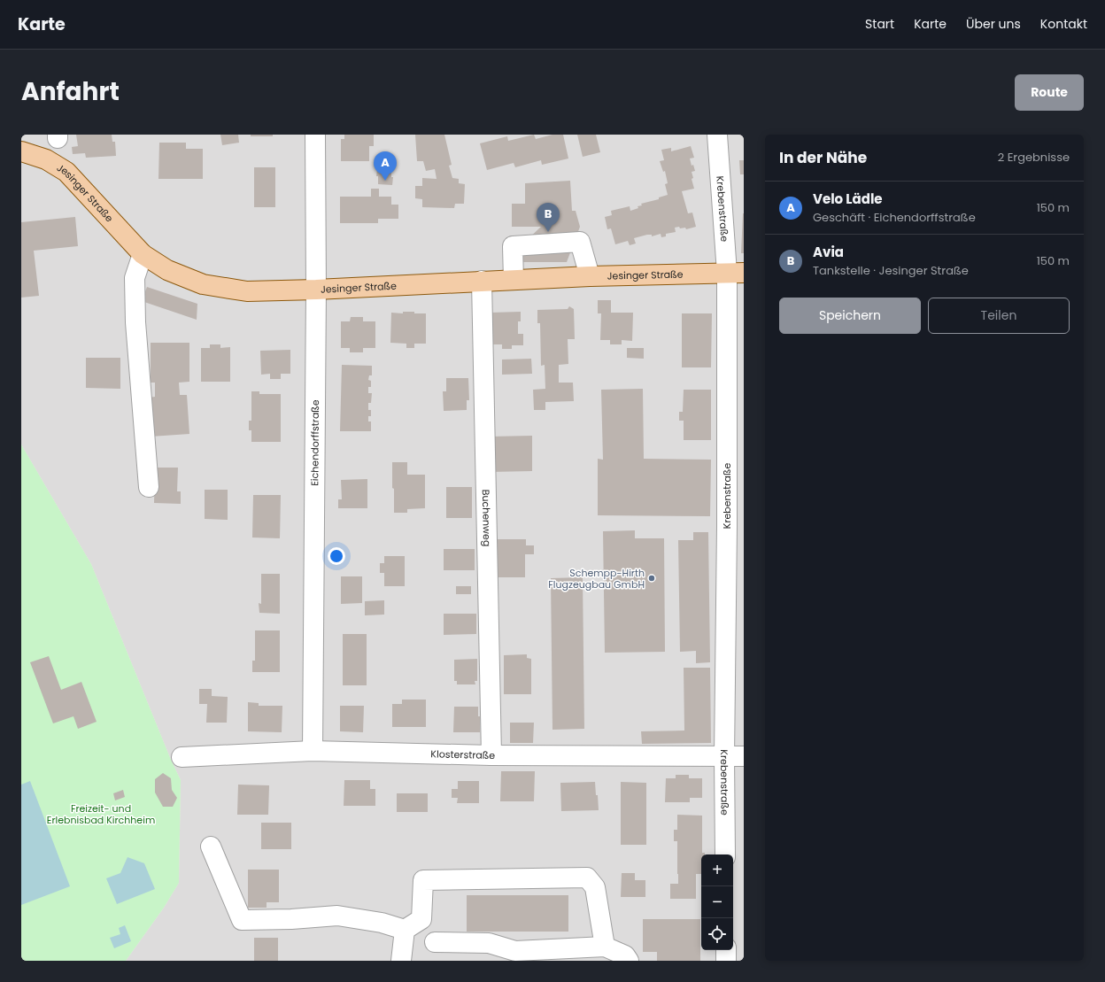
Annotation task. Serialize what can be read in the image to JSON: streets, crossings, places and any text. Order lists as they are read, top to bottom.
{
  "streets": {
    "main road": ["Jesinger Straße"],
    "street": [
      "Krebenstraße",
      "Eichendorffstraße",
      "Buchenweg",
      "Klosterstraße"
    ]
  },
  "crossings": [
    ["Jesinger Straße", "Krebenstraße"],
    ["Jesinger Straße", "Eichendorffstraße"],
    ["Jesinger Straße", "Buchenweg"],
    ["Krebenstraße", "Klosterstraße"],
    ["Eichendorffstraße", "Klosterstraße"],
    ["Buchenweg", "Klosterstraße"]
  ],
  "parks": ["Freizeit- und Erlebnisbad Kirchheim"],
  "places": ["Schempp-Hirth Flugzeugbau GmbH"],
  "page": {
    "header": "Karte",
    "nav": [
      "Start",
      "Karte",
      "Über uns",
      "Kontakt"
    ],
    "title": "Anfahrt",
    "buttons": [
      "Route",
      ["Speichern", "Teilen"]
    ],
    "heading": ["In der Nähe", "2 Ergebnisse"],
    "pins": ["A", "B"],
    "list": [
      {
        "mark": "A",
        "name": "Velo Lädle",
        "note": "Geschäft · Eichendorffstraße",
        "value": "150 m"
      },
      {
        "mark": "B",
        "name": "Avia",
        "note": "Tankstelle · Jesinger Straße",
        "value": "150 m"
      }
    ],
    "map_buttons": ["+", "−"]
  }
}
